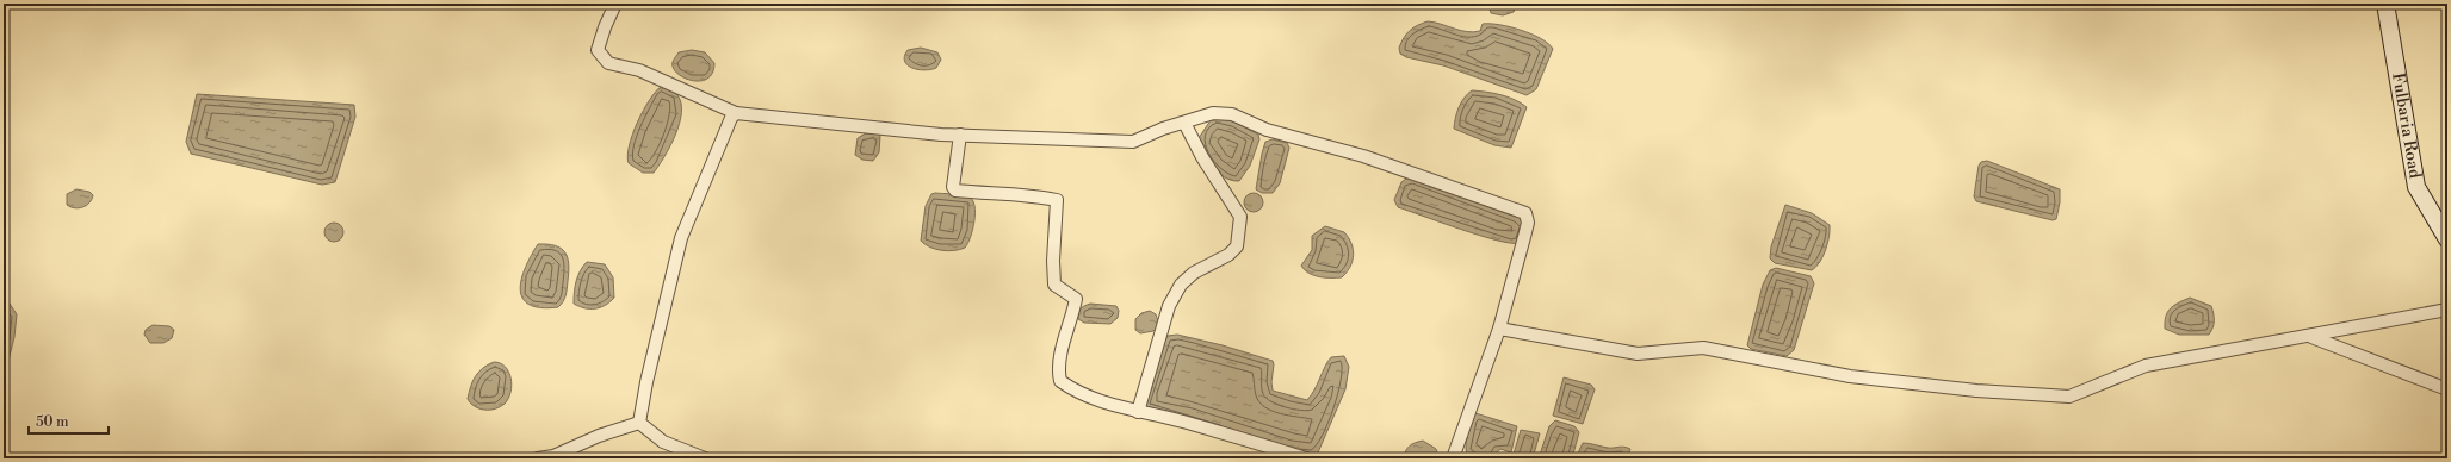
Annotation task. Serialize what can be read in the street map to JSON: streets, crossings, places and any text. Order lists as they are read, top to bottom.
{
  "streets": {
    "main road": ["Fulbaria Road"]
  },
  "scale_bar": "50 m"
}
